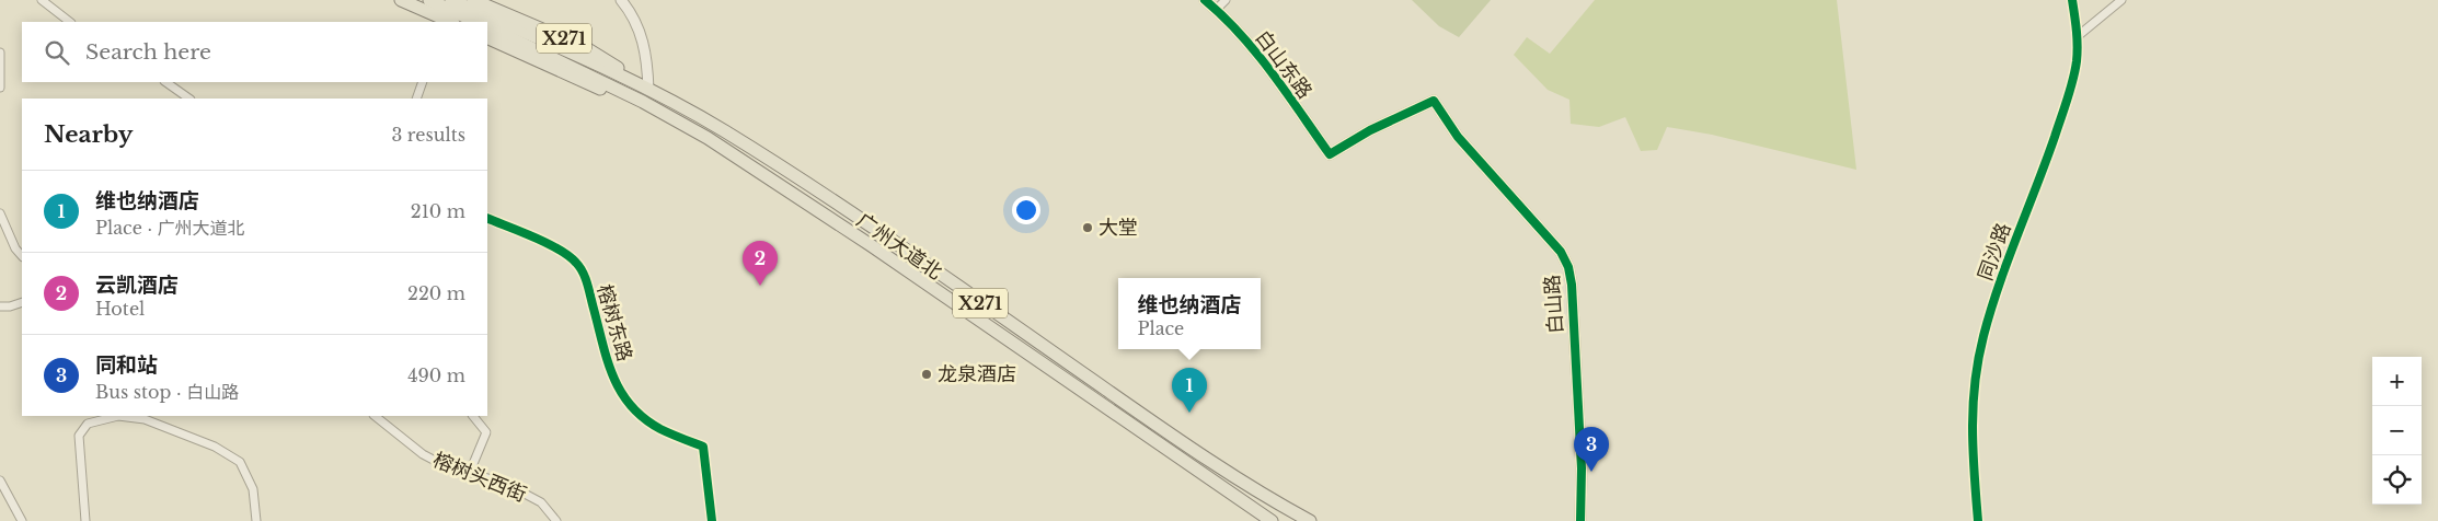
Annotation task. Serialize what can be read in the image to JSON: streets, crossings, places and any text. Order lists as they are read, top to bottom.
{
  "streets": {
    "main road": ["X271", "广州大道北"],
    "street": [
      "白山东路",
      "同沙路",
      "白山路",
      "榕树东路",
      "榕树头西街"
    ]
  },
  "crossings": [
    ["X271", "广州大道北"],
    ["白山东路", "白山路"]
  ],
  "places": ["大堂", "龙泉酒店"],
  "page": {
    "search": "Search here",
    "heading": ["Nearby", "3 results"],
    "list": [
      {
        "mark": "1",
        "name": "维也纳酒店",
        "note": "Place · 广州大道北",
        "value": "210 m"
      },
      {
        "mark": "2",
        "name": "云凯酒店",
        "note": "Hotel",
        "value": "220 m"
      },
      {
        "mark": "3",
        "name": "同和站",
        "note": "Bus stop · 白山路",
        "value": "490 m"
      }
    ],
    "pins": ["2", "1", "3"],
    "popup": ["维也纳酒店", "Place"],
    "map_buttons": ["+", "−"]
  }
}
